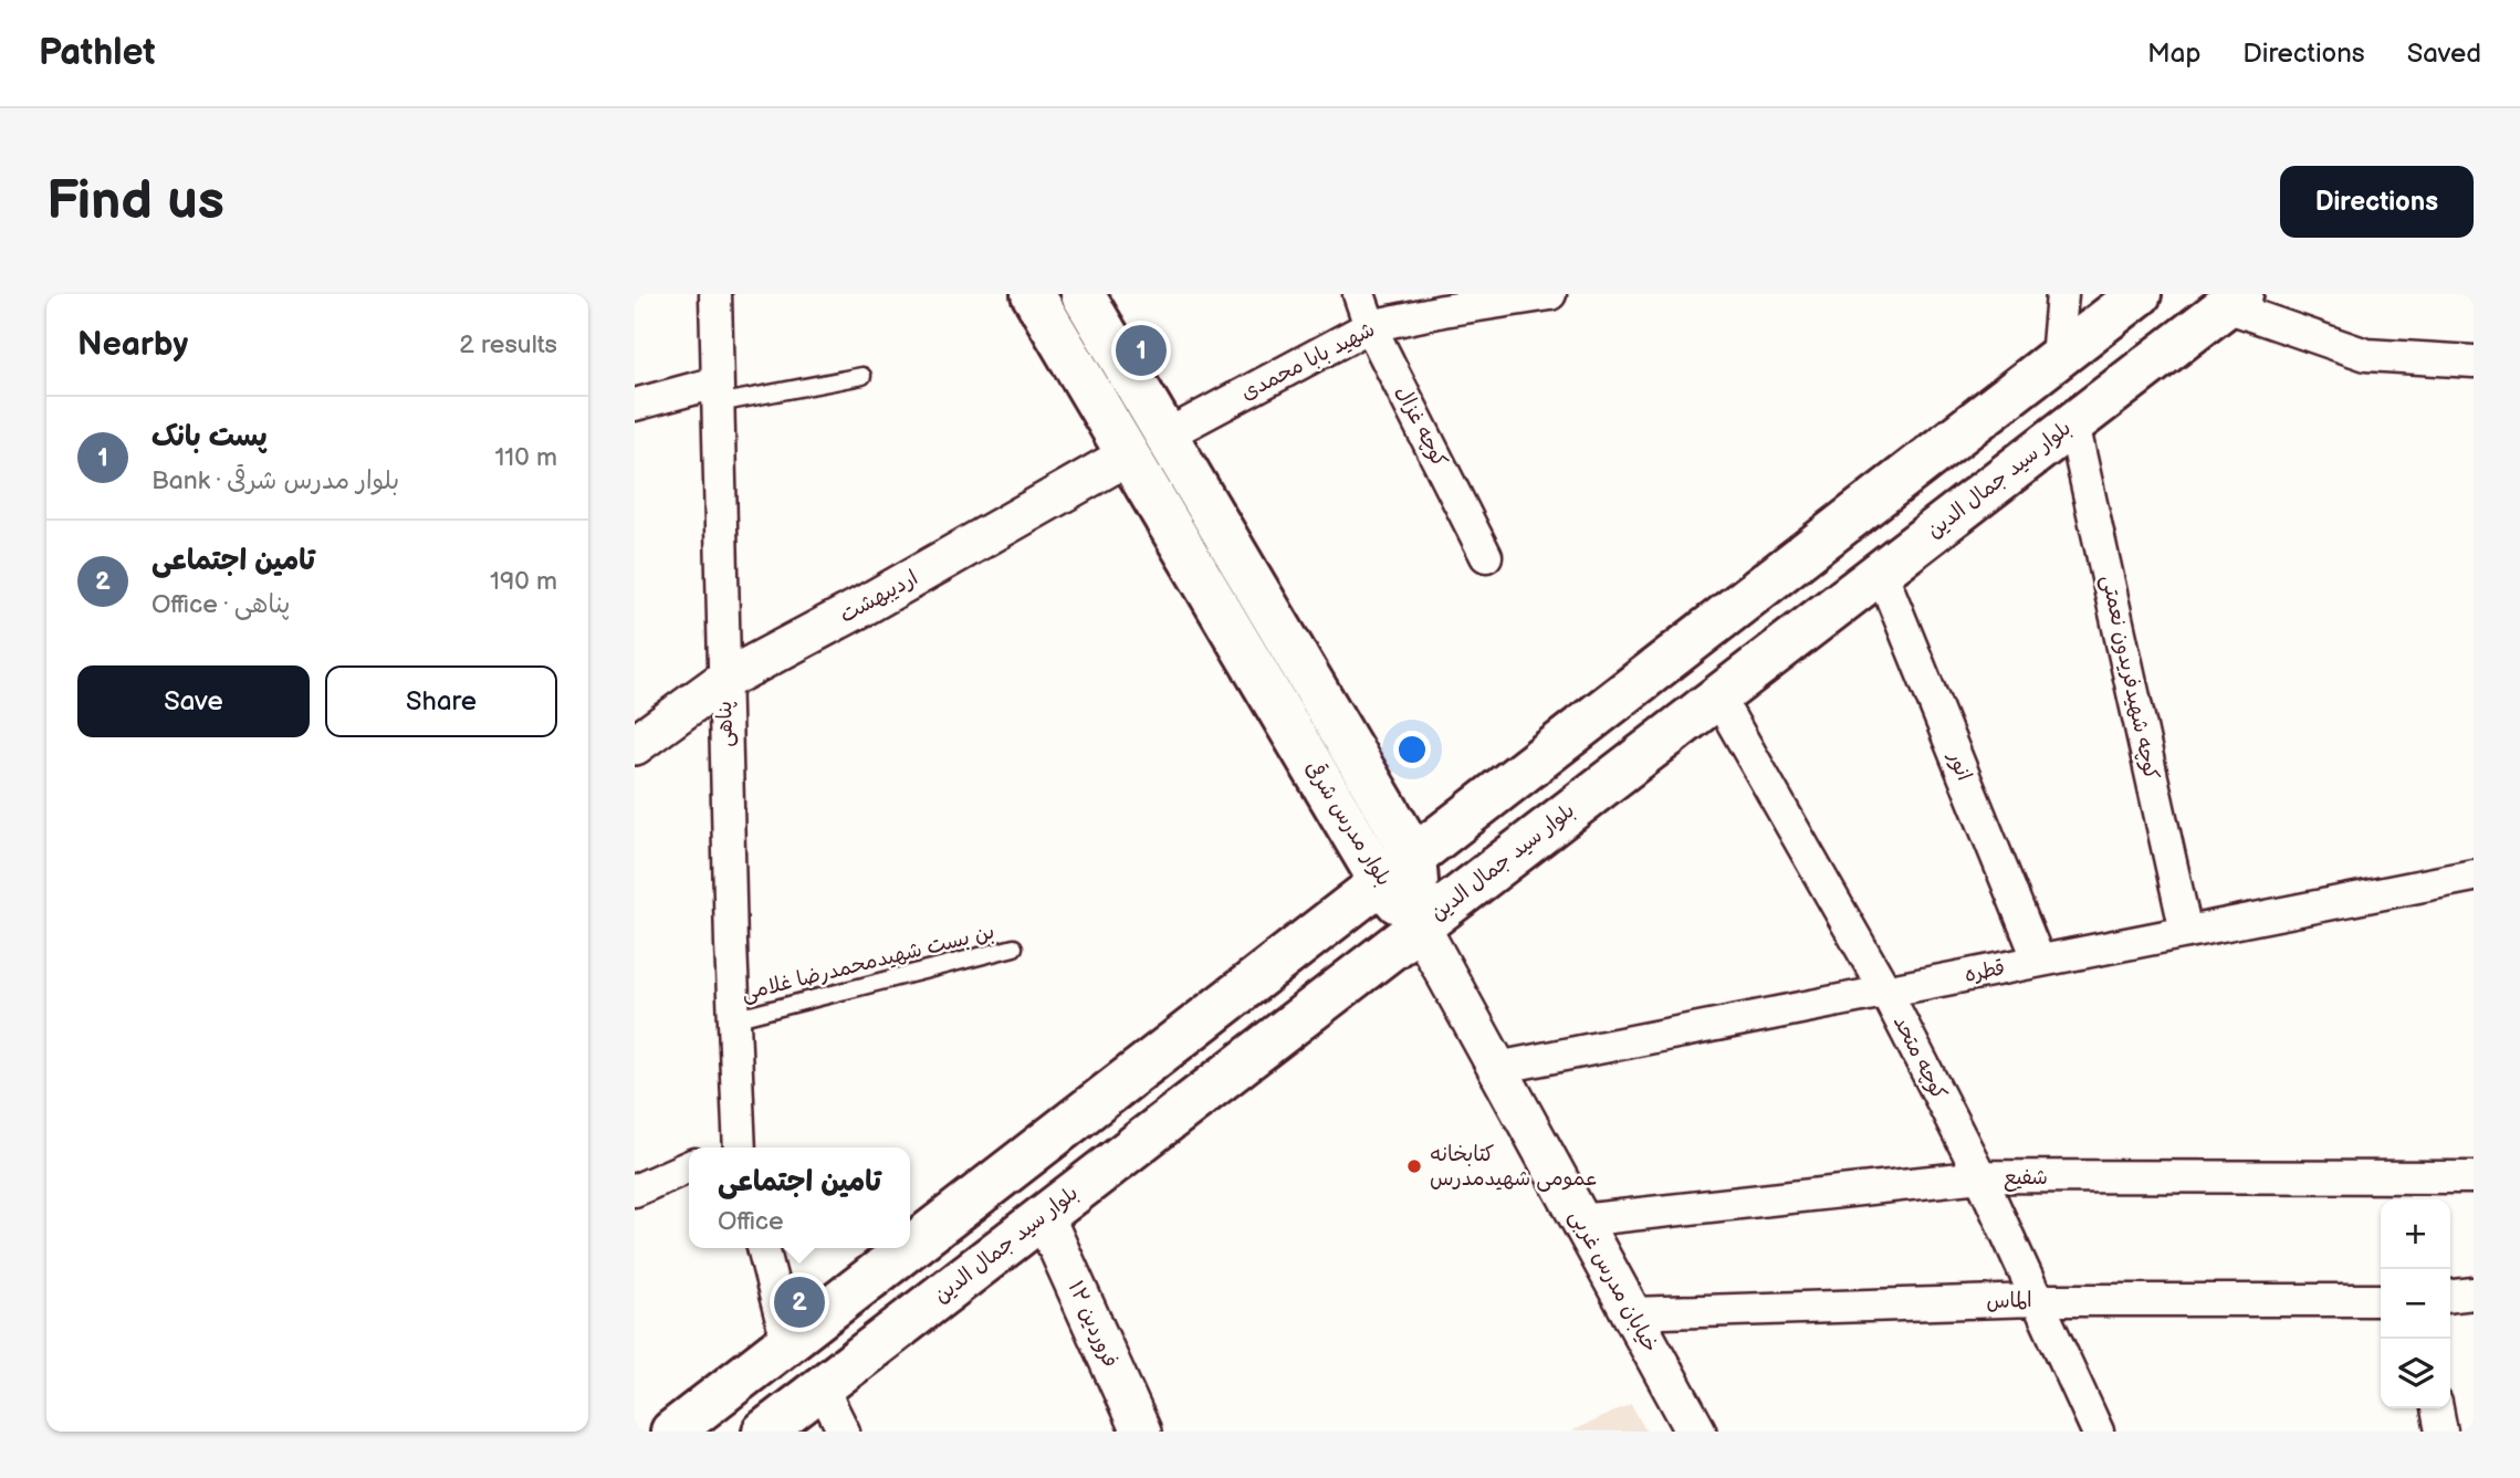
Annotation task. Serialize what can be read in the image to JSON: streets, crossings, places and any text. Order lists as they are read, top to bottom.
{
  "streets": {
    "main road": ["بلوار سید جمال الدین", "بلوار مدرس شرقی"],
    "street": [
      "شهید بابا محمدی",
      "کوچه غزال",
      "اردیبهشت",
      "کوچه شهیدفریدون نعمتی",
      "پناهی",
      "انور",
      "قطره",
      "کوچه متحد",
      "شفیع",
      "خیابان مدرس غربی",
      "الماس",
      "۱۲ فروردین"
    ],
    "lane": ["بن بست شهیدمحمدرضا غلامی"]
  },
  "crossings": [
    ["شهید بابا محمدی", "کوچه غزال"],
    ["شهید بابا محمدی", "بلوار مدرس شرقی"],
    ["بلوار سید جمال الدین", "کوچه شهیدفریدون نعمتی"],
    ["بلوار سید جمال الدین", "انور"],
    ["بلوار سید جمال الدین", "بلوار مدرس شرقی"],
    ["بلوار سید جمال الدین", "کوچه متحد"],
    ["بلوار سید جمال الدین", "خیابان مدرس غربی"],
    ["بلوار سید جمال الدین", "۱۲ فروردین"],
    ["اردیبهشت", "پناهی"],
    ["اردیبهشت", "بلوار مدرس شرقی"],
    ["کوچه شهیدفریدون نعمتی", "قطره"],
    ["پناهی", "بن بست شهیدمحمدرضا غلامی"],
    ["انور", "قطره"],
    ["بلوار مدرس شرقی", "خیابان مدرس غربی"],
    ["قطره", "کوچه متحد"],
    ["قطره", "خیابان مدرس غربی"],
    ["کوچه متحد", "شفیع"],
    ["کوچه متحد", "الماس"],
    ["شفیع", "خیابان مدرس غربی"],
    ["خیابان مدرس غربی", "الماس"]
  ],
  "places": ["کتابخانه عمومی شهیدمدرس"],
  "page": {
    "header": "Pathlet",
    "nav": ["Map", "Directions", "Saved"],
    "buttons": [
      "Directions",
      ["Save", "Share"]
    ],
    "title": "Find us",
    "heading": ["Nearby", "2 results"],
    "pins": ["1", "2"],
    "list": [
      {
        "mark": "1",
        "name": "پست بانک",
        "note": "Bank · بلوار مدرس شرقی",
        "value": "110 m"
      },
      {
        "mark": "2",
        "name": "تامین اجتماعی",
        "note": "Office · پناهی",
        "value": "190 m"
      }
    ],
    "popup": ["تامین اجتماعی", "Office"],
    "map_buttons": ["+", "−"]
  }
}
